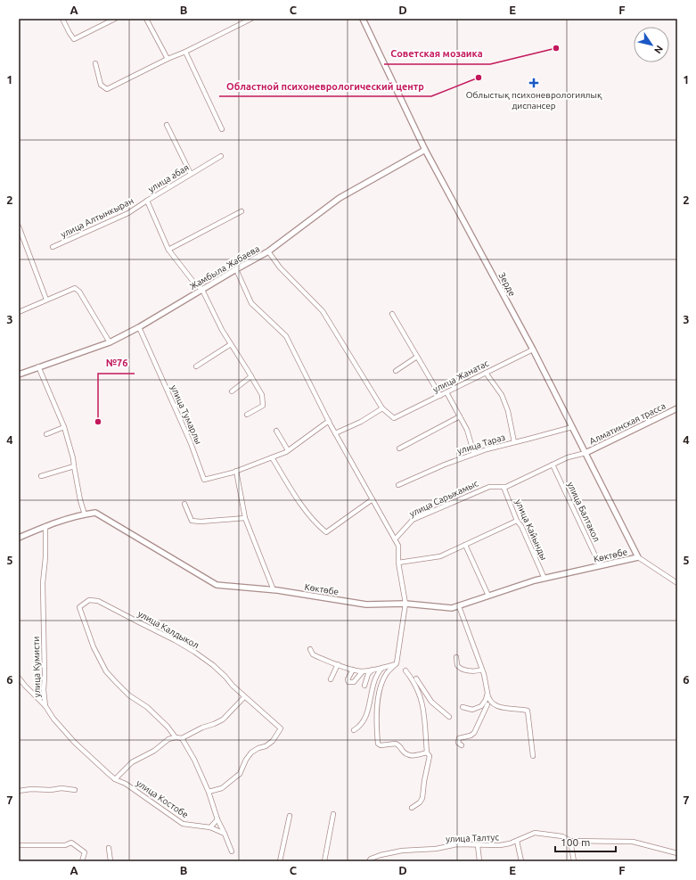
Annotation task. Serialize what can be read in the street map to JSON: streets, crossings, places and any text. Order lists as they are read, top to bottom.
{
  "streets": {
    "street": [
      "улица абая",
      "улица Алтынкыран",
      "Жамбыла Жабаева",
      "Зерде",
      "улица Жанатас",
      "улица Тумарлы",
      "Алматинская трасса",
      "улица Тараз",
      "улица Сарыкамыс",
      "улица Балтакол",
      "улица Кайынды",
      "Көктөбе",
      "улица Калдыкол",
      "улица Кумисти",
      "улица Костобе",
      "улица Талтус"
    ]
  },
  "crossings": [
    ["улица абая", "улица Алтынкыран"],
    ["улица абая", "Жамбыла Жабаева"],
    ["Жамбыла Жабаева", "Зерде"],
    ["Жамбыла Жабаева", "улица Тумарлы"],
    ["Зерде", "улица Жанатас"],
    ["Зерде", "Алматинская трасса"],
    ["Зерде", "улица Тараз"],
    ["Зерде", "улица Сарыкамыс"],
    ["Зерде", "Көктөбе"],
    ["Алматинская трасса", "улица Сарыкамыс"],
    ["улица Сарыкамыс", "улица Балтакол"],
    ["улица Сарыкамыс", "улица Кайынды"],
    ["улица Балтакол", "Көктөбе"],
    ["улица Кайынды", "Көктөбе"],
    ["Көктөбе", "улица Кумисти"],
    ["улица Кумисти", "улица Костобе"]
  ],
  "places": {
    "other": ["Советская мозаика", "Областной психоневрологический центр", "№76"],
    "health": ["Облыстық психоневрологиялық диспансер"]
  },
  "scale_bar": "100 m",
  "north": "bottom right",
  "grid": {
    "columns": [
      "A",
      "B",
      "C",
      "D",
      "E",
      "F"
    ],
    "rows": [
      "1",
      "2",
      "3",
      "4",
      "5",
      "6",
      "7"
    ]
  }
}
